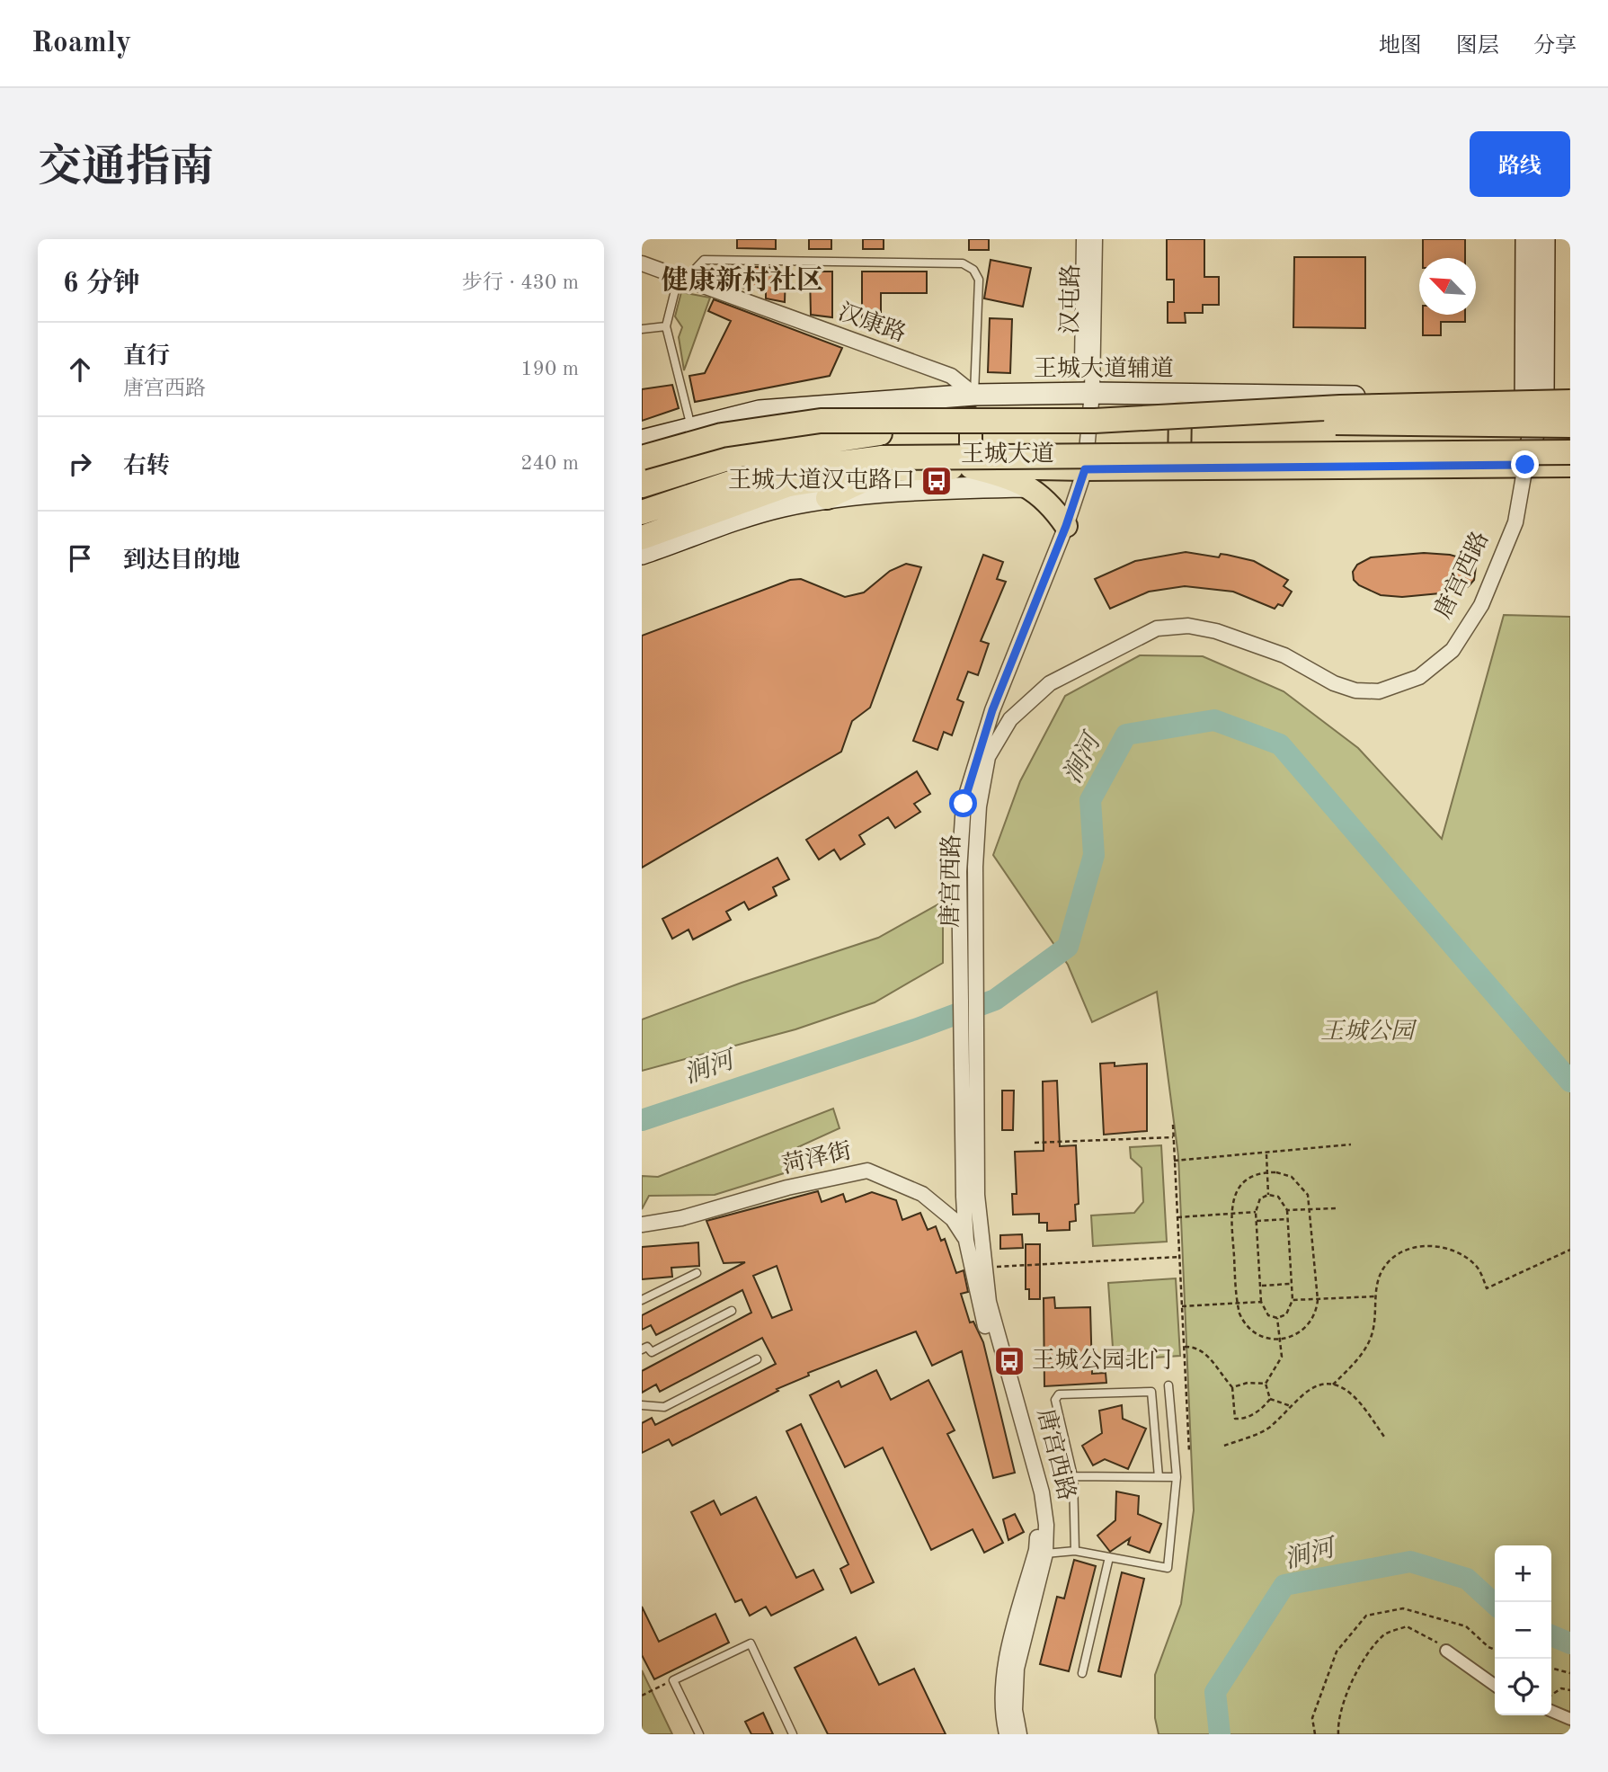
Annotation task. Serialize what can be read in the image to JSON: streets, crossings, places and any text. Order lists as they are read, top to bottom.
{
  "streets": {
    "highway": ["王城大道"],
    "main road": ["王城大道辅道", "唐宫西路"],
    "street": ["汉屯路", "汉康路", "菏泽街"]
  },
  "crossings": [
    ["汉屯路", "王城大道辅道"],
    ["汉屯路", "王城大道"],
    ["汉屯路", "唐宫西路"],
    ["汉康路", "王城大道辅道"],
    ["王城大道辅道", "王城大道"],
    ["王城大道辅道", "唐宫西路"],
    ["唐宫西路", "菏泽街"]
  ],
  "districts": ["健康新村社区"],
  "water": ["涧河"],
  "parks": ["王城公园"],
  "places": {
    "bus stop": ["王城大道汉屯路口", "王城公园北门"]
  },
  "north": "top left",
  "page": {
    "header": "Roamly",
    "nav": ["地图", "图层", "分享"],
    "title": "交通指南",
    "buttons": "路线",
    "heading": ["6 分钟", "步行 · 430 m"],
    "list": [
      ["直行", "唐宫西路", "190 m"],
      ["右转", "240 m"],
      "到达目的地"
    ],
    "map_buttons": ["+", "−"]
  }
}
